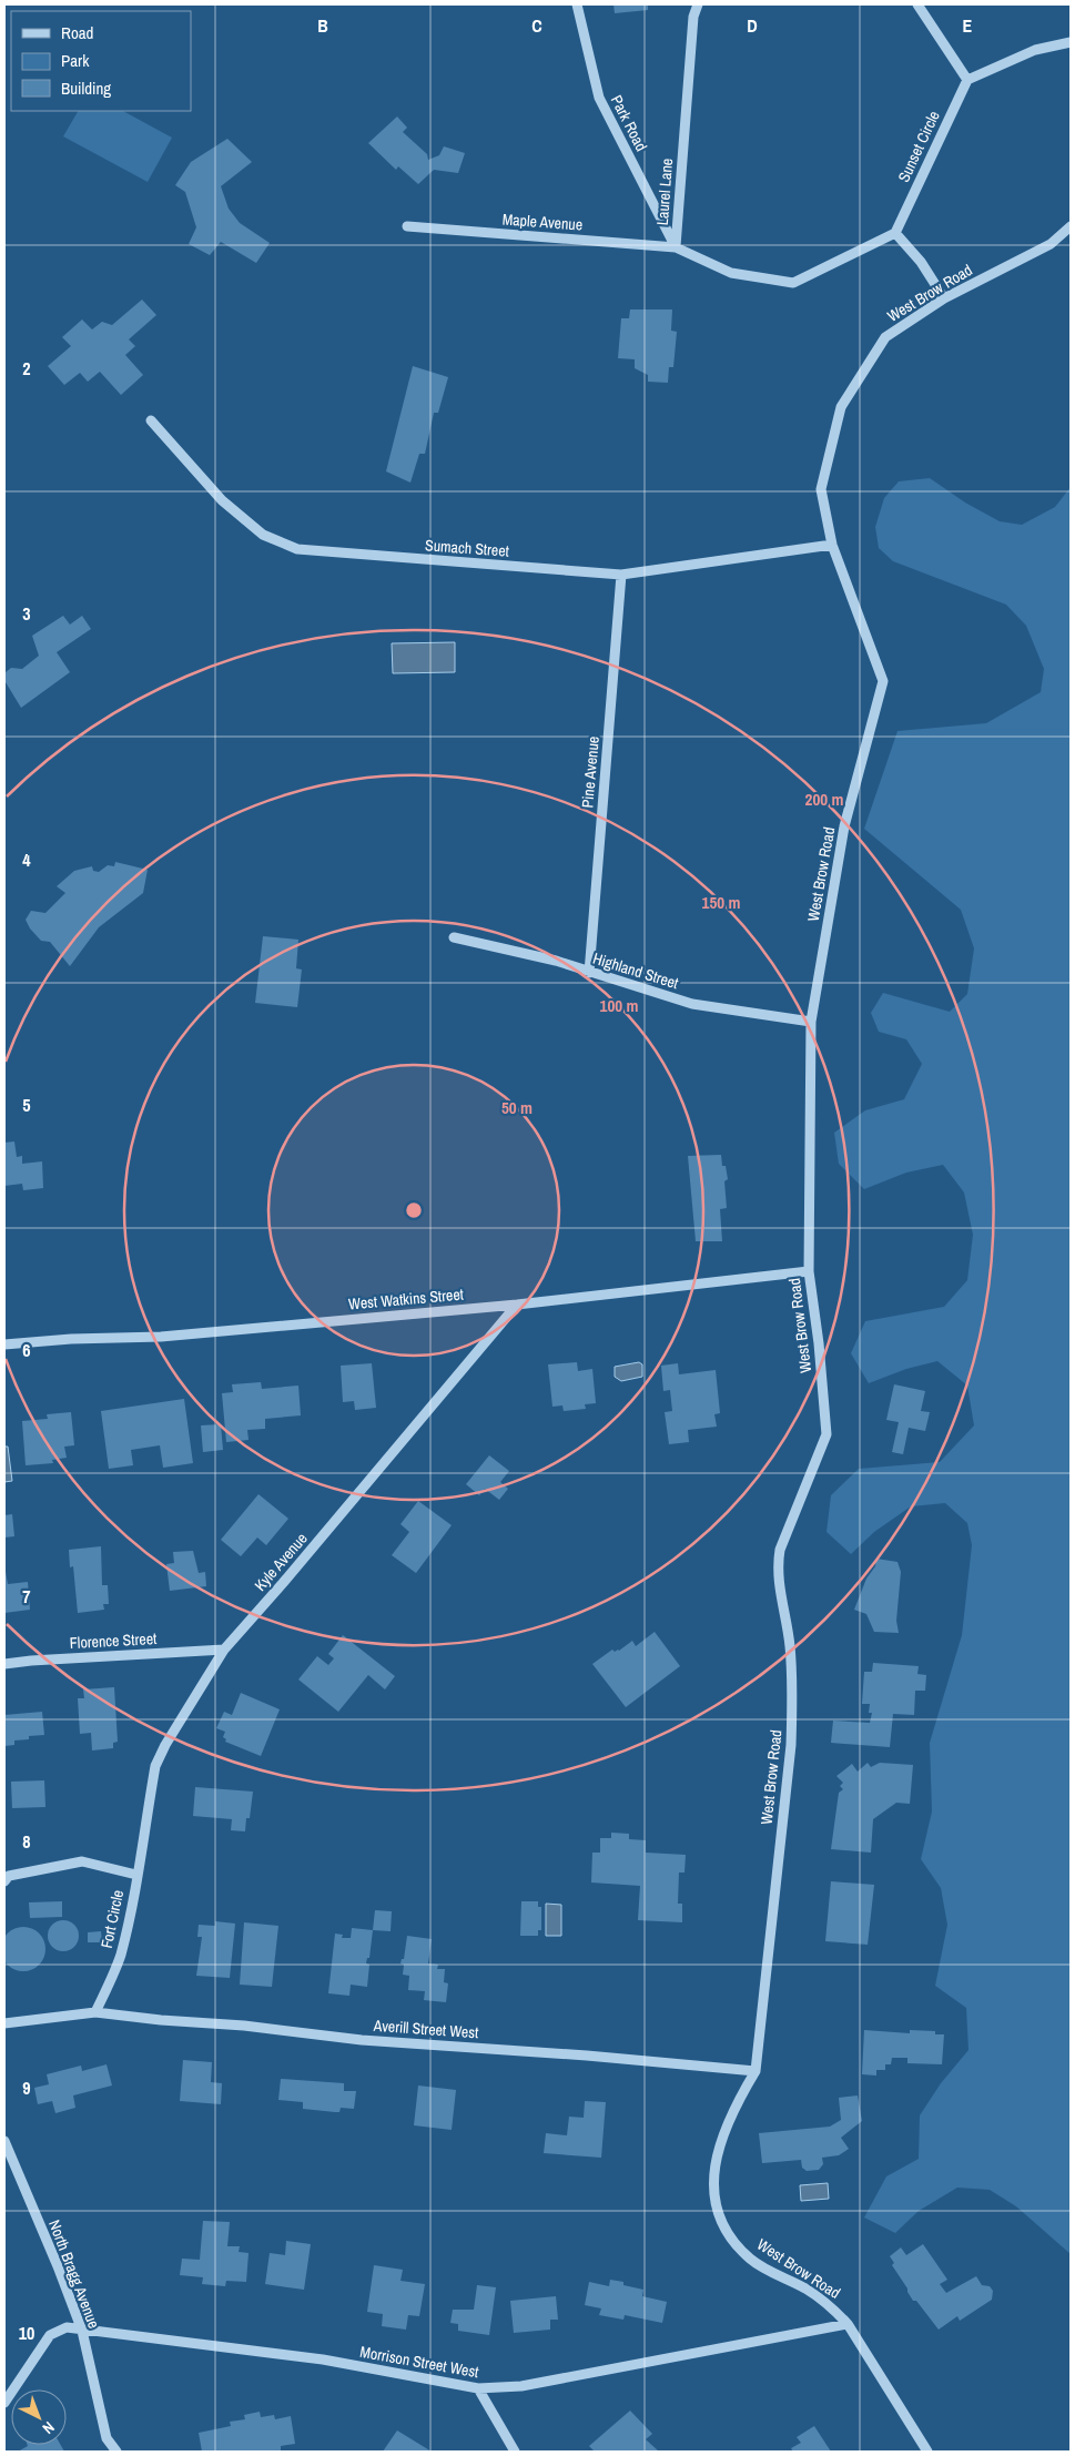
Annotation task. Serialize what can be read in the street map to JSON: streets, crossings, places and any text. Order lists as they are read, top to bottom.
{
  "streets": {
    "street": [
      "Park Road",
      "Sunset Circle",
      "Laurel Lane",
      "Maple Avenue",
      "West Brow Road",
      "Sumach Street",
      "Pine Avenue",
      "Highland Street",
      "West Watkins Street",
      "Kyle Avenue",
      "Florence Street",
      "Fort Circle",
      "Averill Street West",
      "North Bragg Avenue",
      "Morrison Street West"
    ]
  },
  "crossings": [
    ["Park Road", "Laurel Lane"],
    ["Park Road", "Maple Avenue"],
    ["Sunset Circle", "Laurel Lane"],
    ["Laurel Lane", "Maple Avenue"],
    ["West Brow Road", "Sumach Street"],
    ["West Brow Road", "Highland Street"],
    ["West Brow Road", "West Watkins Street"],
    ["West Brow Road", "Averill Street West"],
    ["West Brow Road", "Morrison Street West"],
    ["Sumach Street", "Pine Avenue"],
    ["Pine Avenue", "Highland Street"],
    ["West Watkins Street", "Kyle Avenue"],
    ["Kyle Avenue", "Florence Street"],
    ["Kyle Avenue", "Fort Circle"],
    ["Fort Circle", "Averill Street West"],
    ["North Bragg Avenue", "Morrison Street West"]
  ],
  "legend": ["Road", "Park", "Building"],
  "north": "bottom right",
  "grid": {
    "columns": [
      "B",
      "C",
      "D",
      "E"
    ],
    "rows": [
      "2",
      "3",
      "4",
      "5",
      "6",
      "7",
      "8",
      "9",
      "10"
    ]
  },
  "rings": [
    "200 m",
    "150 m",
    "100 m",
    "50 m"
  ]
}
